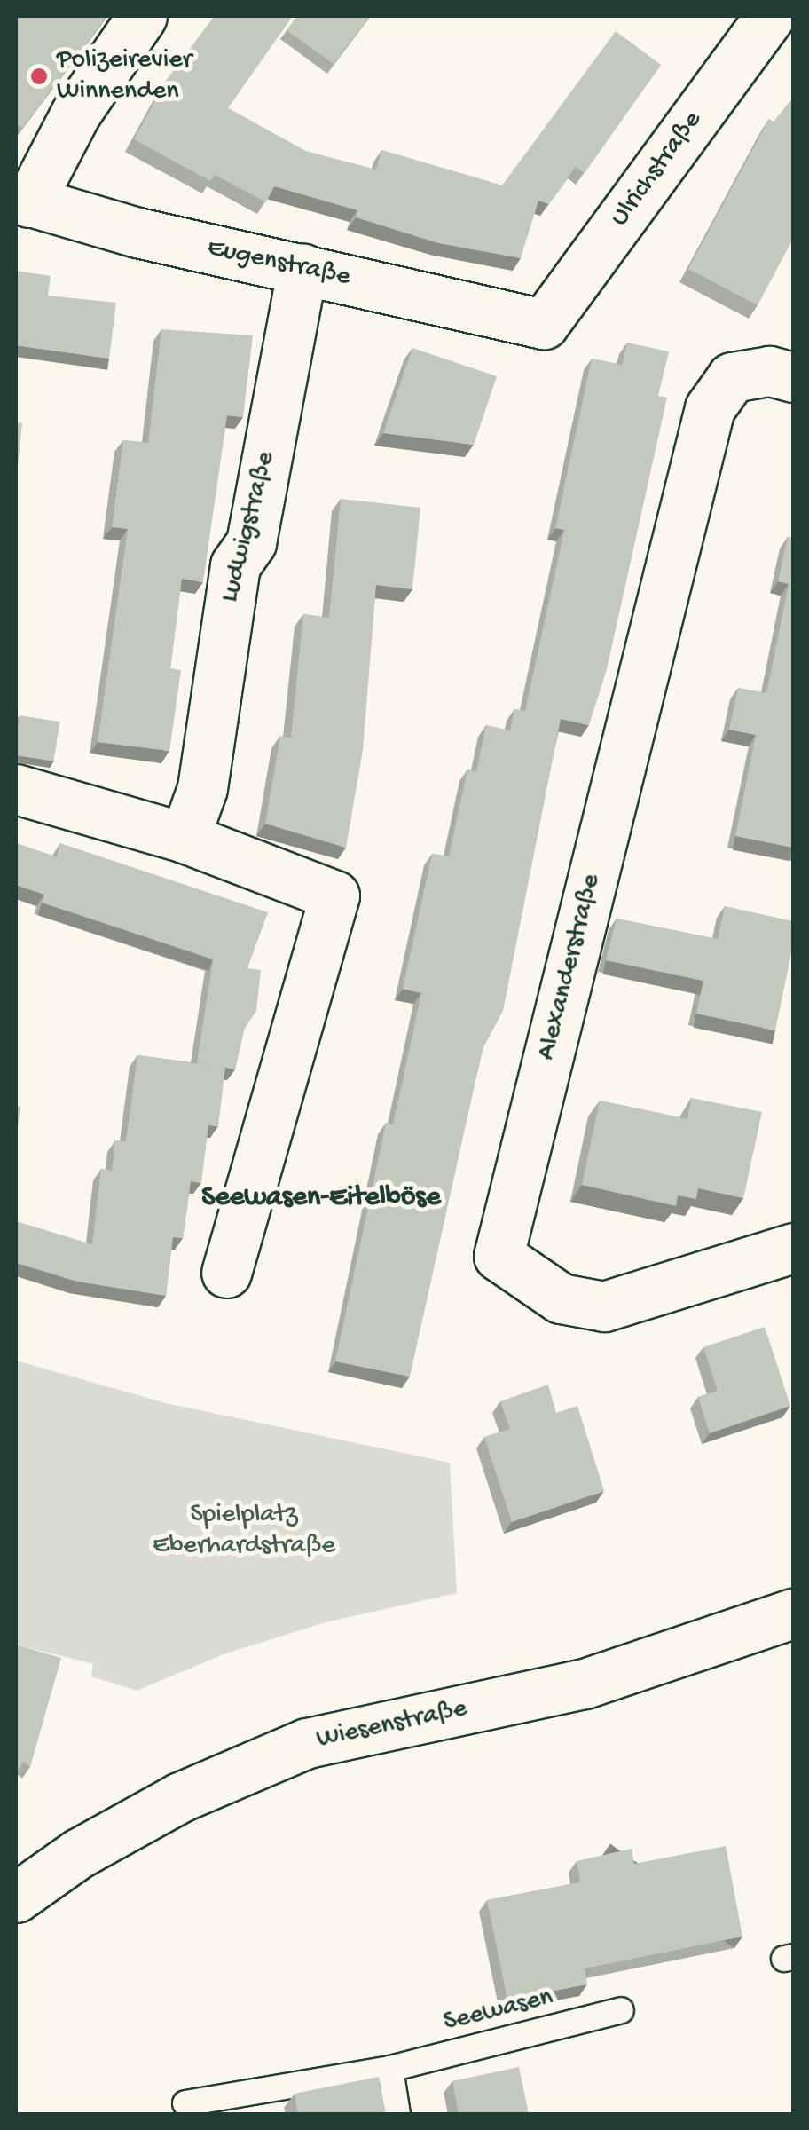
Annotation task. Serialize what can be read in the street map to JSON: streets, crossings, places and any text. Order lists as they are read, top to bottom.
{
  "streets": {
    "street": [
      "Ulrichstraße",
      "Eugenstraße",
      "Ludwigstraße",
      "Alexanderstraße",
      "Wiesenstraße"
    ],
    "lane": ["Seewasen"]
  },
  "crossings": [
    ["Ulrichstraße", "Eugenstraße"],
    ["Eugenstraße", "Ludwigstraße"]
  ],
  "districts": ["Seewasen-Eitelböse"],
  "parks": ["Spielplatz Eberhardstraße"],
  "places": ["Polizeirevier Winnenden"]
}
